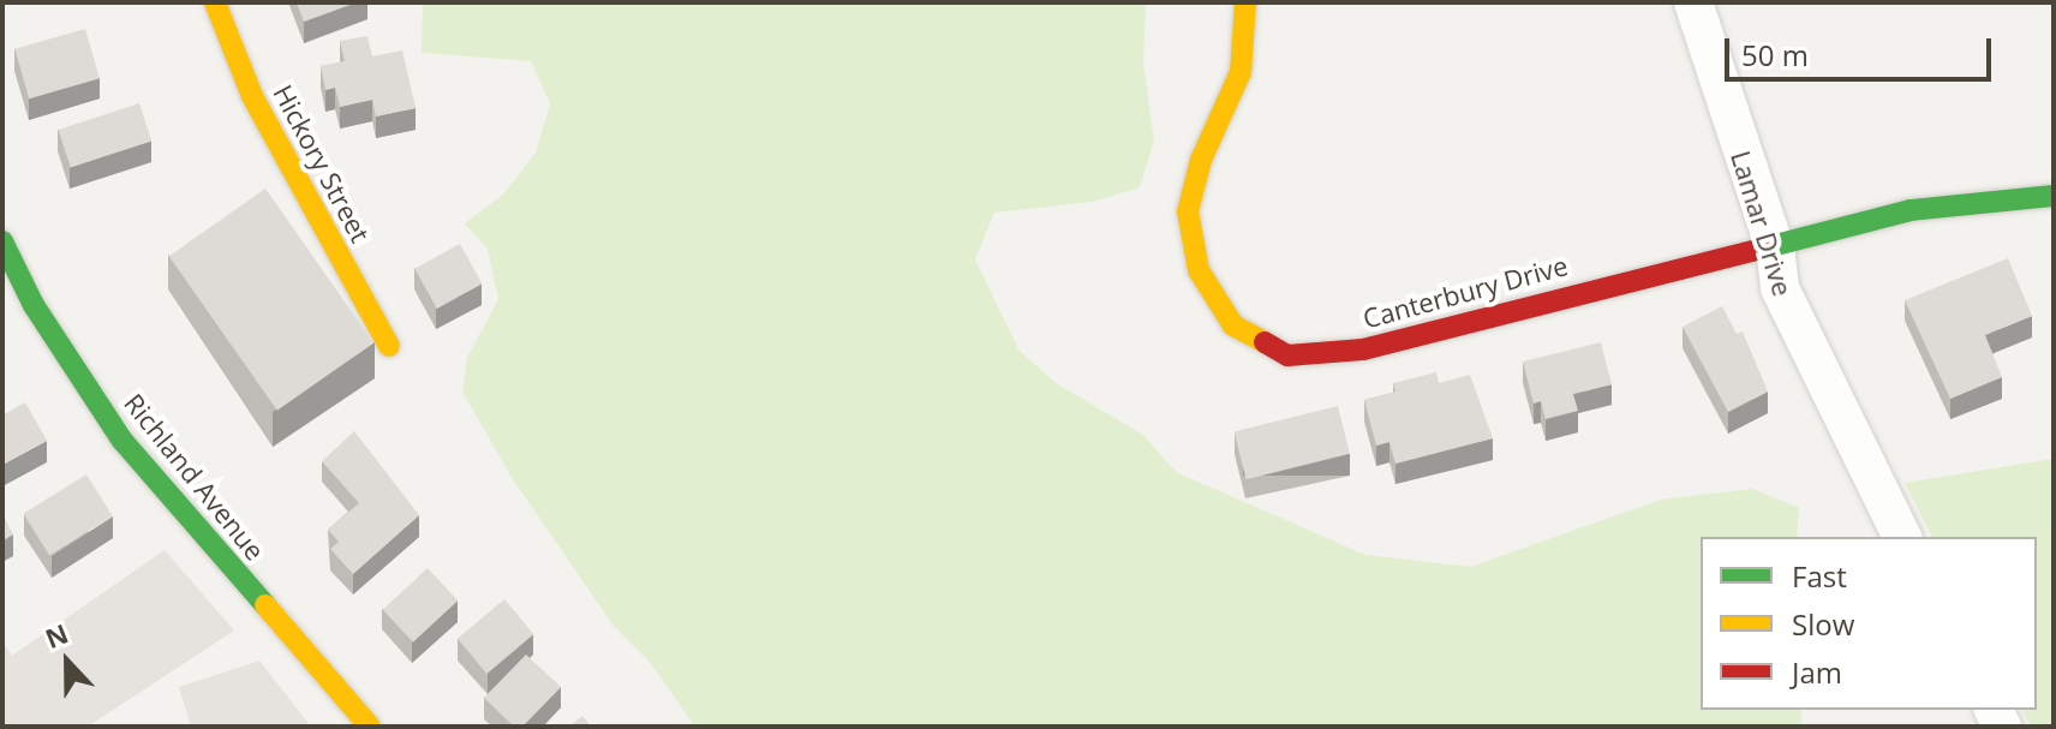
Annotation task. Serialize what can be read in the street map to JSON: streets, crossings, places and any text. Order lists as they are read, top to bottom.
{
  "streets": {
    "street": [
      "Hickory Street",
      "Lamar Drive",
      "Canterbury Drive",
      "Richland Avenue"
    ]
  },
  "crossings": [
    ["Lamar Drive", "Canterbury Drive"]
  ],
  "legend": ["Fast", "Slow", "Jam"],
  "scale_bar": "50 m",
  "north": "top"
}
